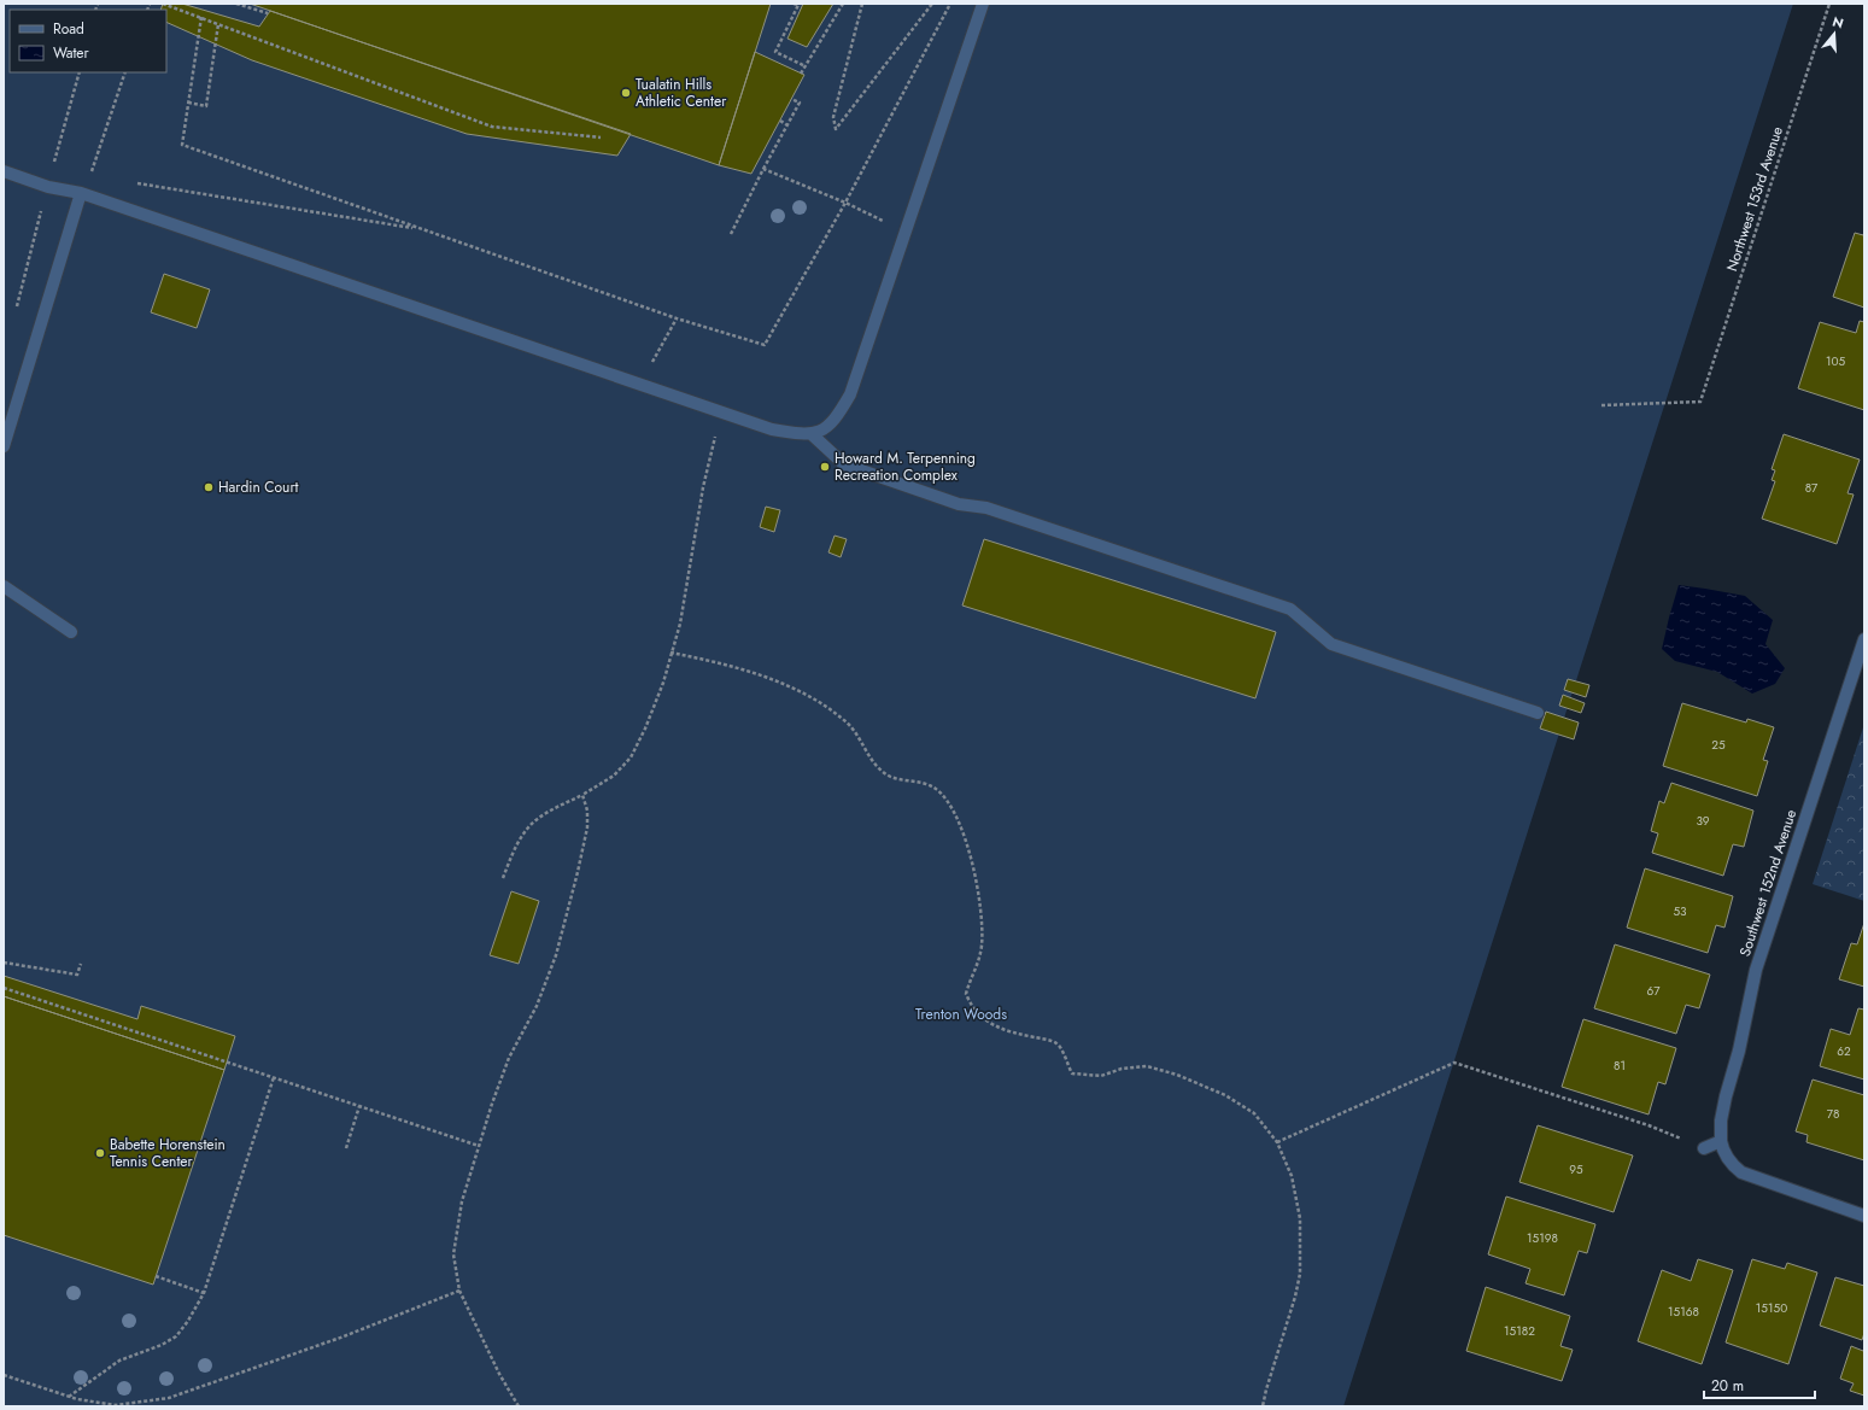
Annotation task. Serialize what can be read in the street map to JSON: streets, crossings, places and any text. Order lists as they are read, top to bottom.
{
  "streets": {
    "street": ["Southwest 152nd Avenue"],
    "path": ["Northwest 153rd Avenue"]
  },
  "parks": ["Trenton Woods"],
  "places": [
    "Tualatin Hills Athletic Center",
    "Howard M. Terpenning Recreation Complex",
    "Hardin Court",
    "Babette Horenstein Tennis Center"
  ],
  "house_numbers": [
    "105",
    "87",
    "25",
    "39",
    "53",
    "67",
    "62",
    "81",
    "78",
    "95",
    "15198",
    "15150",
    "15168",
    "15182"
  ],
  "legend": ["Road", "Water"],
  "scale_bar": "20 m",
  "north": "top"
}
